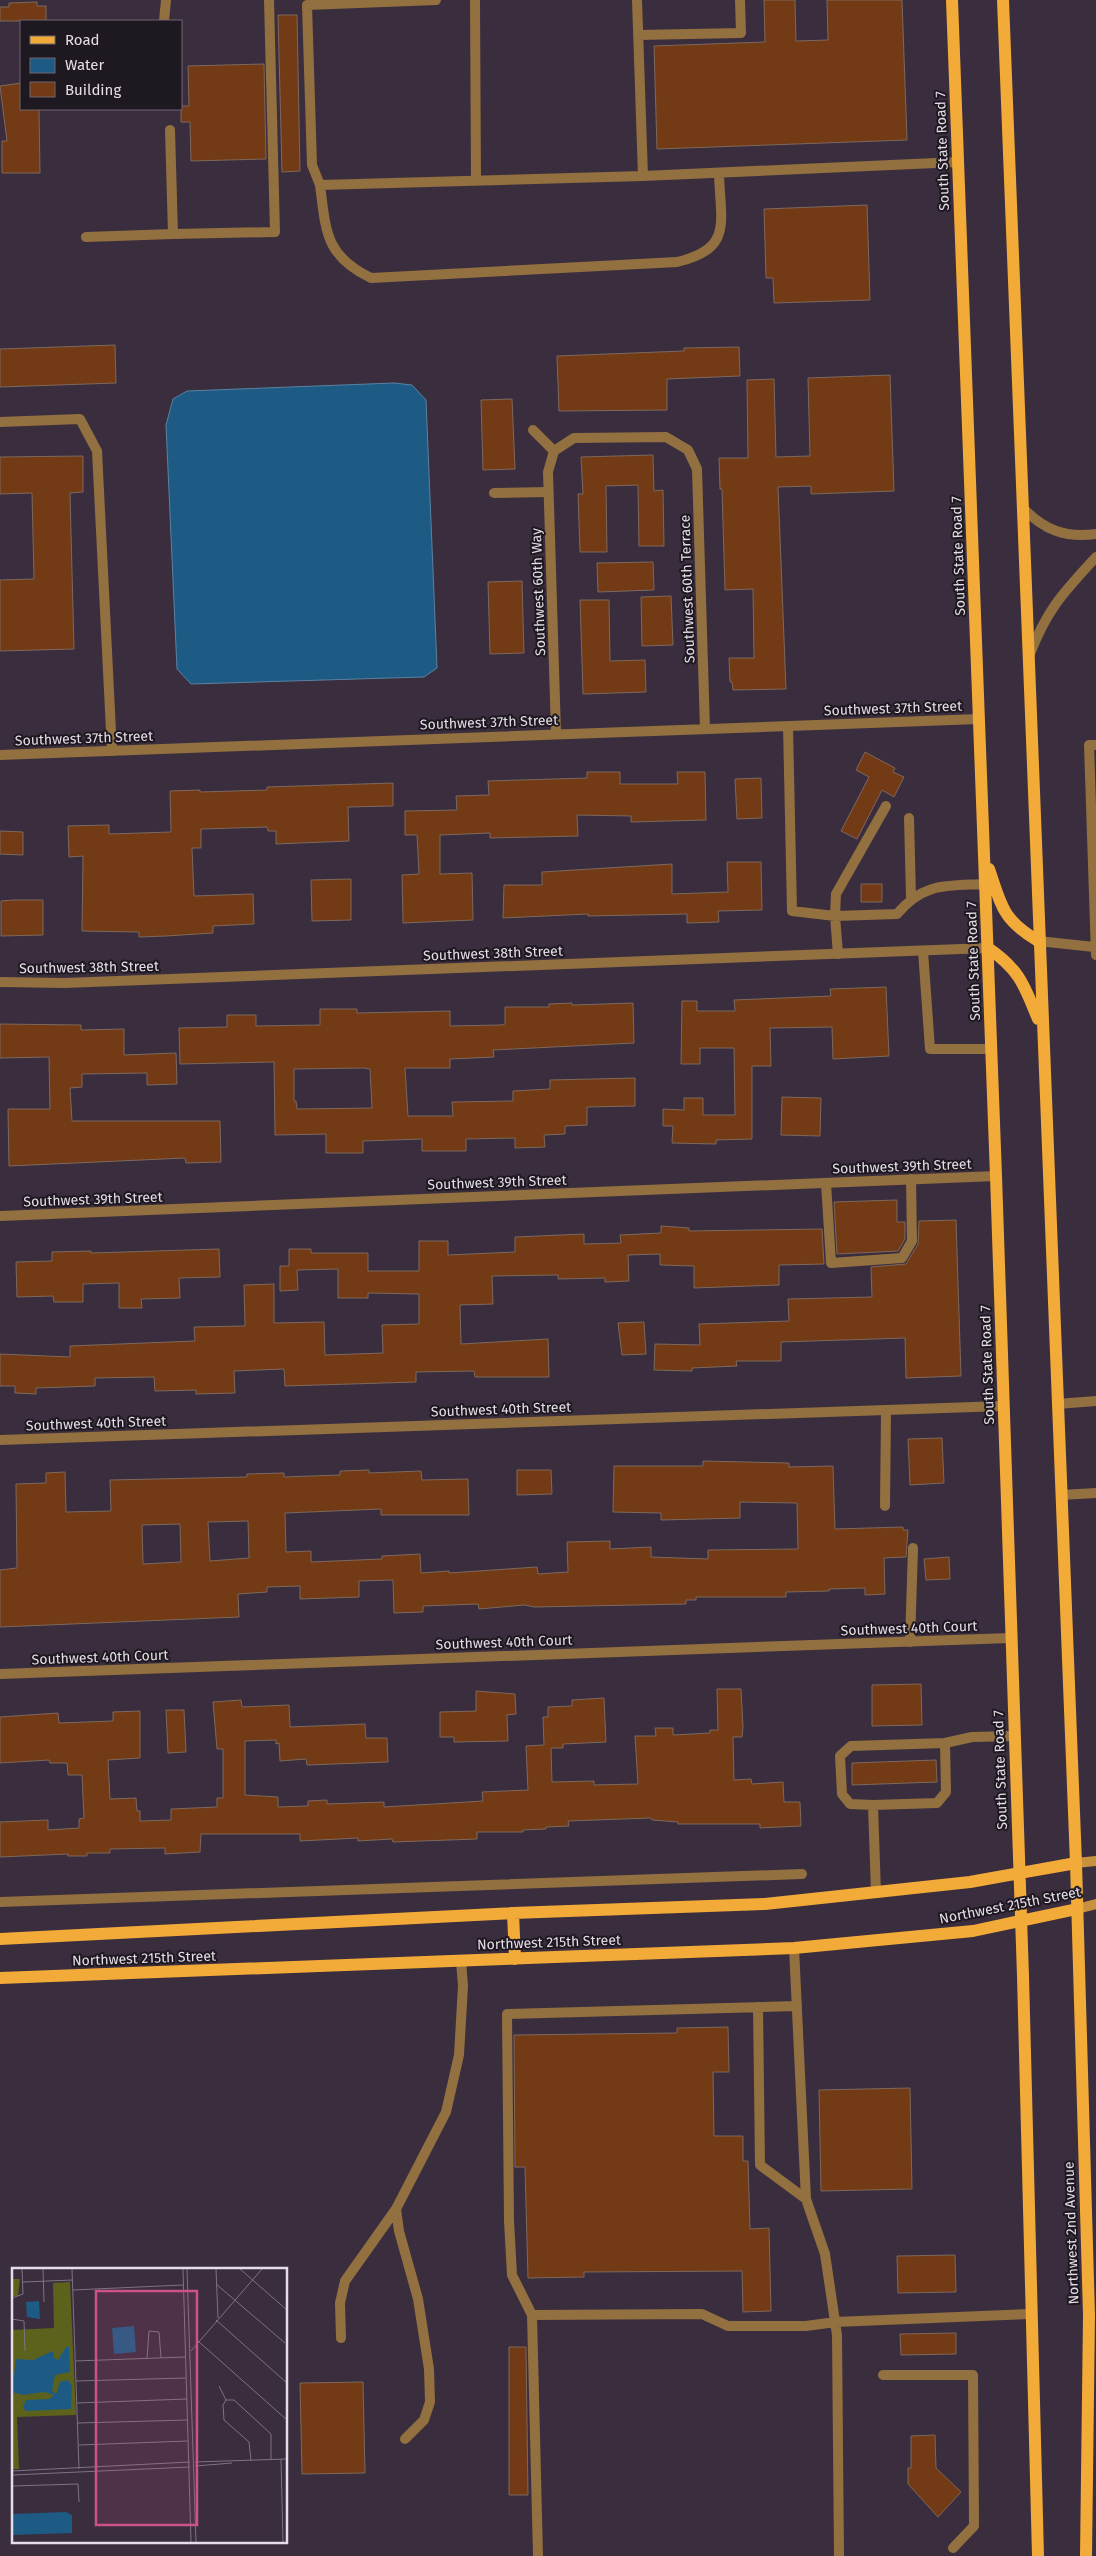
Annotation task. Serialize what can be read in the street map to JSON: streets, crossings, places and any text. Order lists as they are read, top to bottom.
{
  "streets": {
    "main road": ["South State Road 7", "Northwest 215th Street", "Northwest 2nd Avenue"],
    "street": [
      "Southwest 60th Terrace",
      "Southwest 60th Way",
      "Southwest 37th Street",
      "Southwest 38th Street",
      "Southwest 39th Street",
      "Southwest 40th Street",
      "Southwest 40th Court"
    ]
  },
  "crossings": [
    ["South State Road 7", "Southwest 37th Street"],
    ["South State Road 7", "Southwest 38th Street"],
    ["South State Road 7", "Southwest 39th Street"],
    ["South State Road 7", "Southwest 40th Street"],
    ["South State Road 7", "Southwest 40th Court"],
    ["South State Road 7", "Northwest 215th Street"],
    ["Southwest 60th Terrace", "Southwest 60th Way"],
    ["Southwest 60th Terrace", "Southwest 37th Street"],
    ["Southwest 60th Way", "Southwest 37th Street"],
    ["Northwest 215th Street", "Northwest 2nd Avenue"]
  ],
  "legend": ["Road", "Water", "Building"]
}
